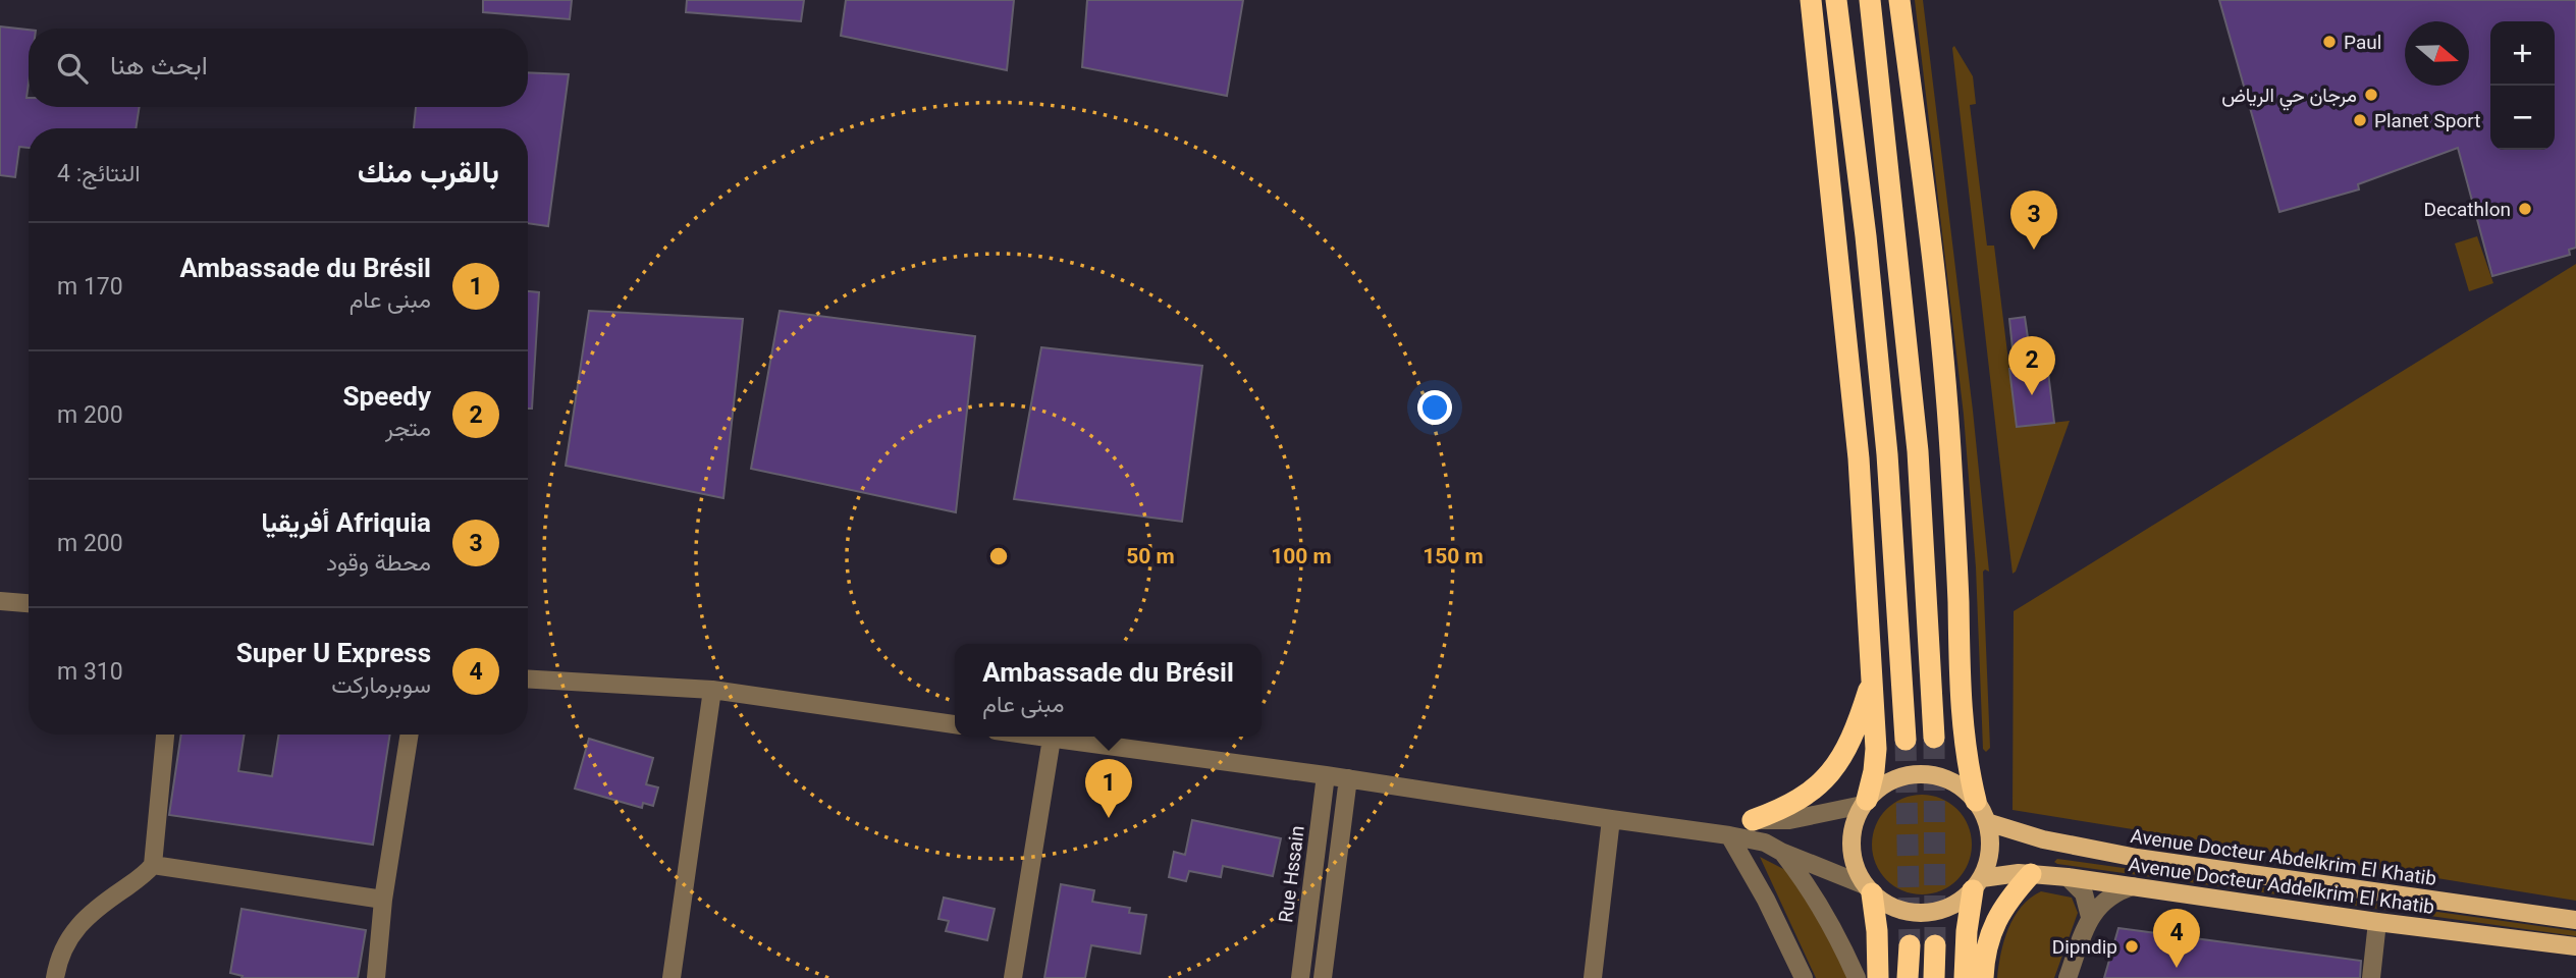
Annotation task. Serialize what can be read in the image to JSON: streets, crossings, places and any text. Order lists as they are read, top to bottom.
{
  "streets": {
    "main road": ["Avenue Docteur Abdelkrim El Khatib", "Avenue Docteur Addelkrim El Khatib"],
    "street": ["Rue Hssain"]
  },
  "crossings": [
    ["Avenue Docteur Abdelkrim El Khatib", "Avenue Docteur Addelkrim El Khatib"]
  ],
  "places": [
    "Paul",
    "مرجان حي الرياض",
    "Planet Sport",
    "Decathlon",
    "Dipndip"
  ],
  "north": "right",
  "page": {
    "map_buttons": ["+", "−"],
    "search": "ابحث هنا",
    "heading": ["بالقرب منك", "النتائج: 4"],
    "pins": [
      "3",
      "2",
      "1",
      "4"
    ],
    "list": [
      {
        "mark": "1",
        "name": "Ambassade du Brésil",
        "note": "مبنى عام",
        "value": "170 m"
      },
      {
        "mark": "2",
        "name": "Speedy",
        "note": "متجر",
        "value": "200 m"
      },
      {
        "mark": "3",
        "name": "Afriquia أفريقيا",
        "note": "محطة وقود",
        "value": "200 m"
      },
      {
        "mark": "4",
        "name": "Super U Express",
        "note": "سوبرماركت",
        "value": "310 m"
      }
    ],
    "popup": ["Ambassade du Brésil", "مبنى عام"]
  },
  "rings": ["50 m", "100 m", "150 m"]
}
